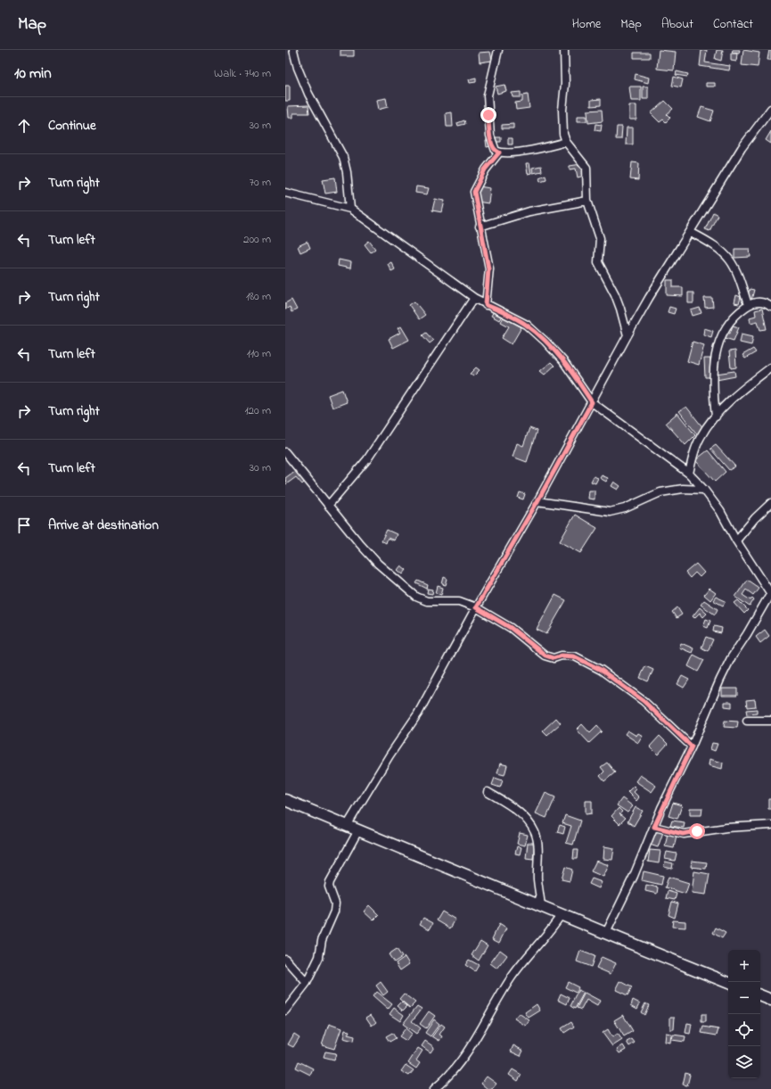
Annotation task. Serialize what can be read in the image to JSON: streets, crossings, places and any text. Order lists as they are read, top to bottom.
{
  "page": {
    "header": "Map",
    "nav": [
      "Home",
      "Map",
      "About",
      "Contact"
    ],
    "heading": ["10 min", "Walk · 740 m"],
    "list": [
      ["Continue", "30 m"],
      ["Turn right", "70 m"],
      ["Turn left", "200 m"],
      ["Turn right", "180 m"],
      ["Turn left", "110 m"],
      ["Turn right", "120 m"],
      ["Turn left", "30 m"],
      "Arrive at destination"
    ],
    "map_buttons": ["+", "−"]
  }
}
